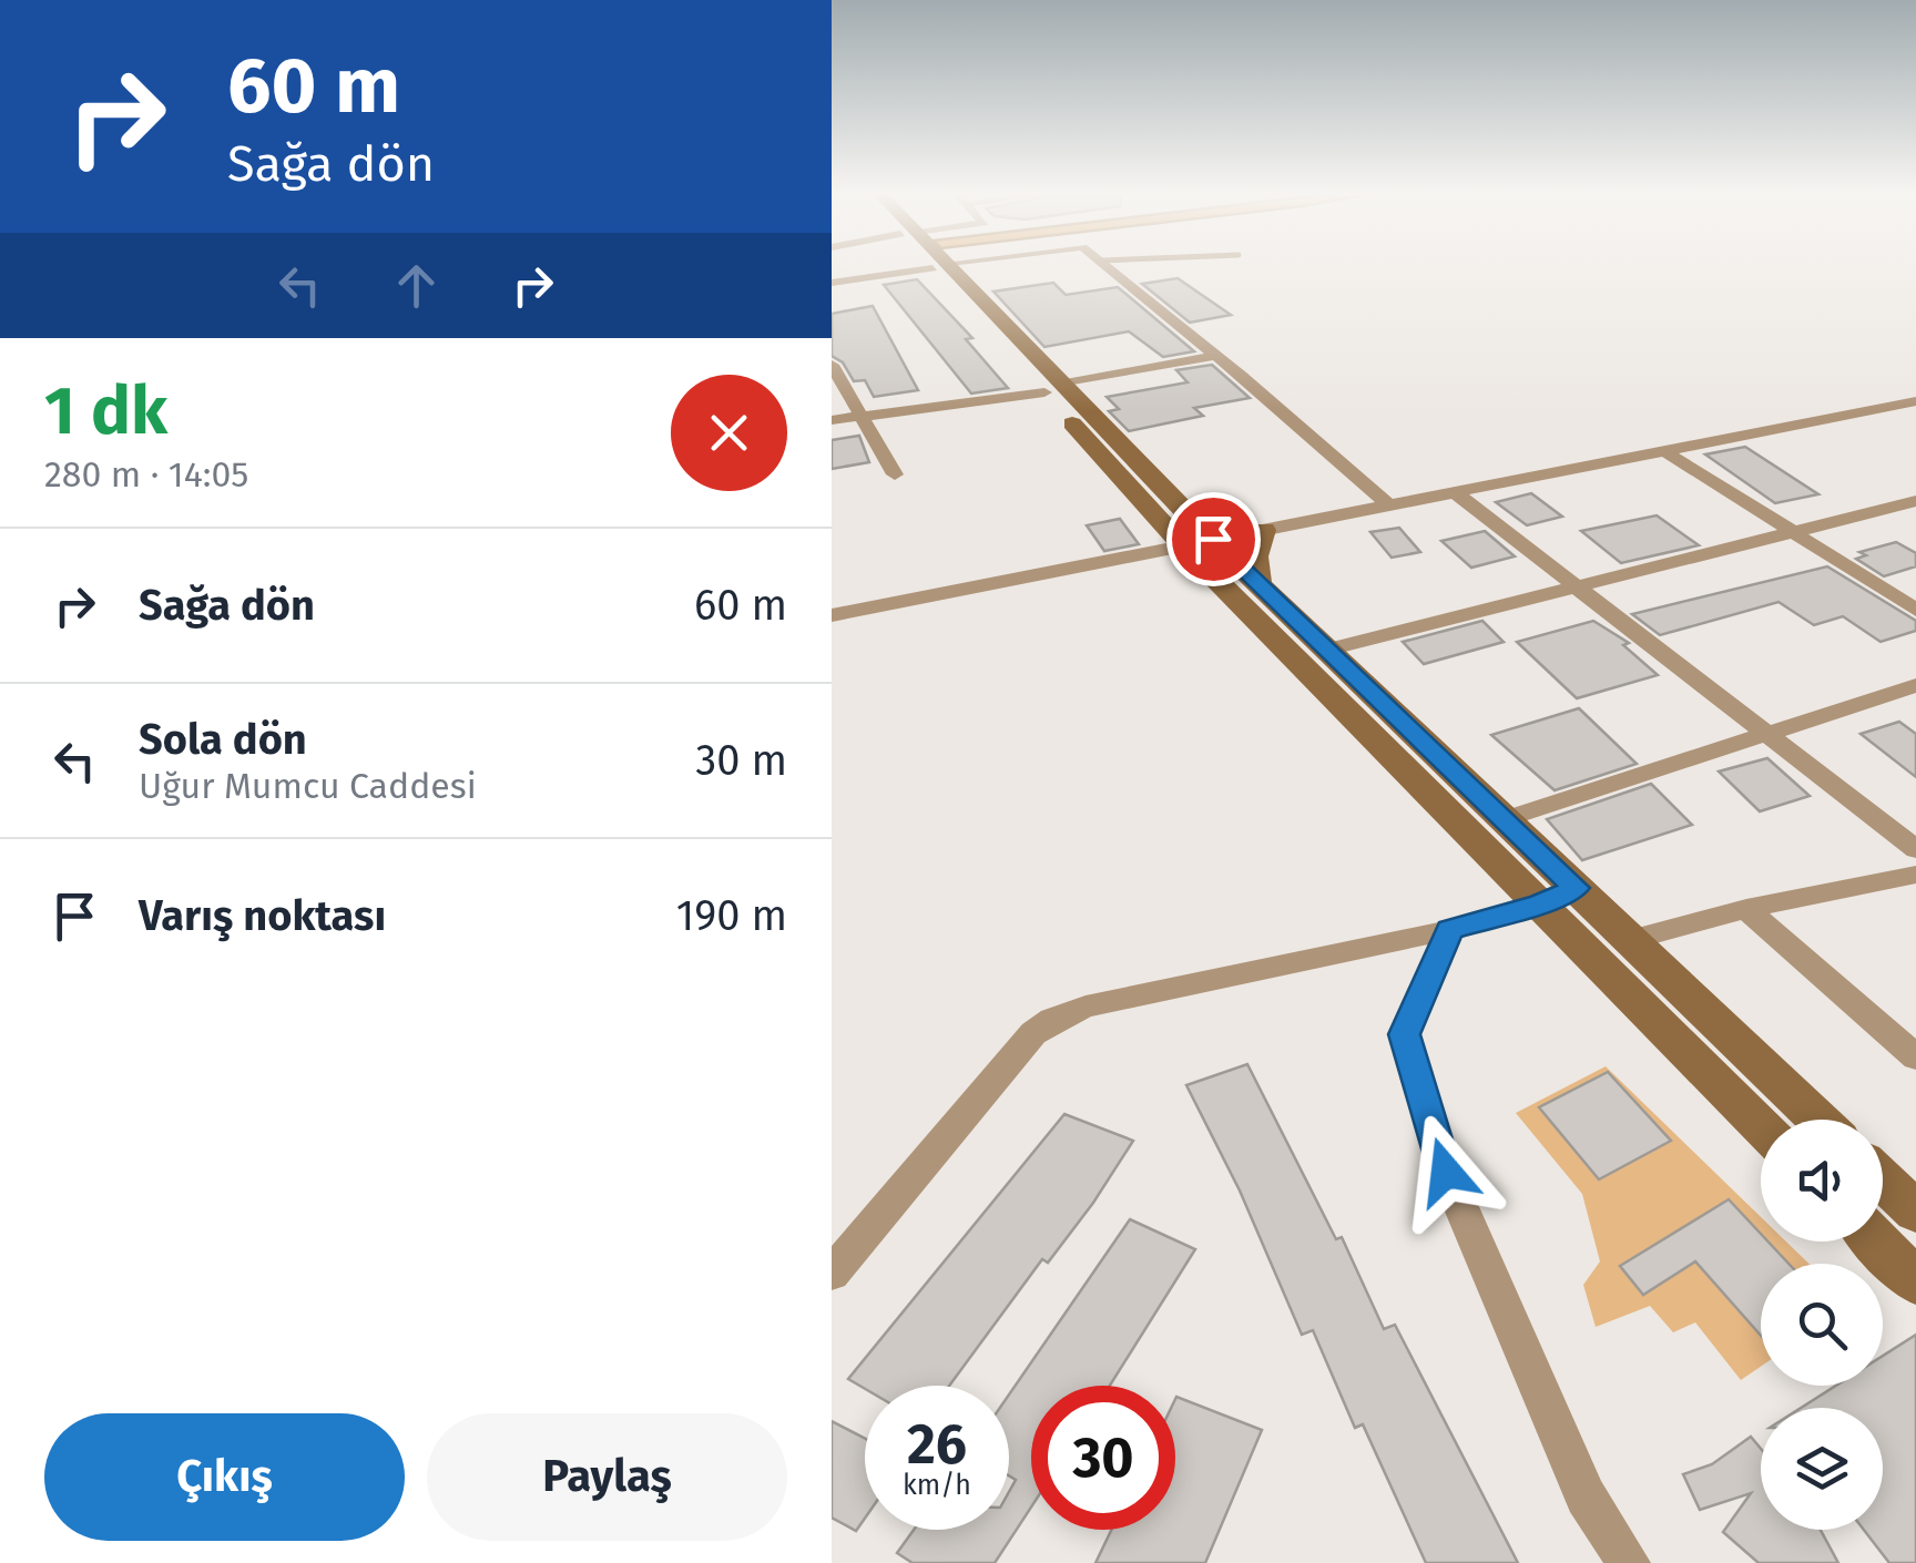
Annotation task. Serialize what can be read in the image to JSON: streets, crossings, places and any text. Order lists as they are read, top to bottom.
{
  "page": {
    "turn": ["60 m", "Sağa dön"],
    "heading": ["1 dk", "280 m · 14:05"],
    "list": [
      {
        "name": "Sağa dön",
        "value": "60 m"
      },
      {
        "name": "Sola dön",
        "note": "Uğur Mumcu Caddesi",
        "value": "30 m"
      },
      {
        "name": "Varış noktası",
        "value": "190 m"
      }
    ],
    "speed": "26 km/h",
    "limit": "30",
    "buttons": ["Çıkış", "Paylaş"]
  }
}
